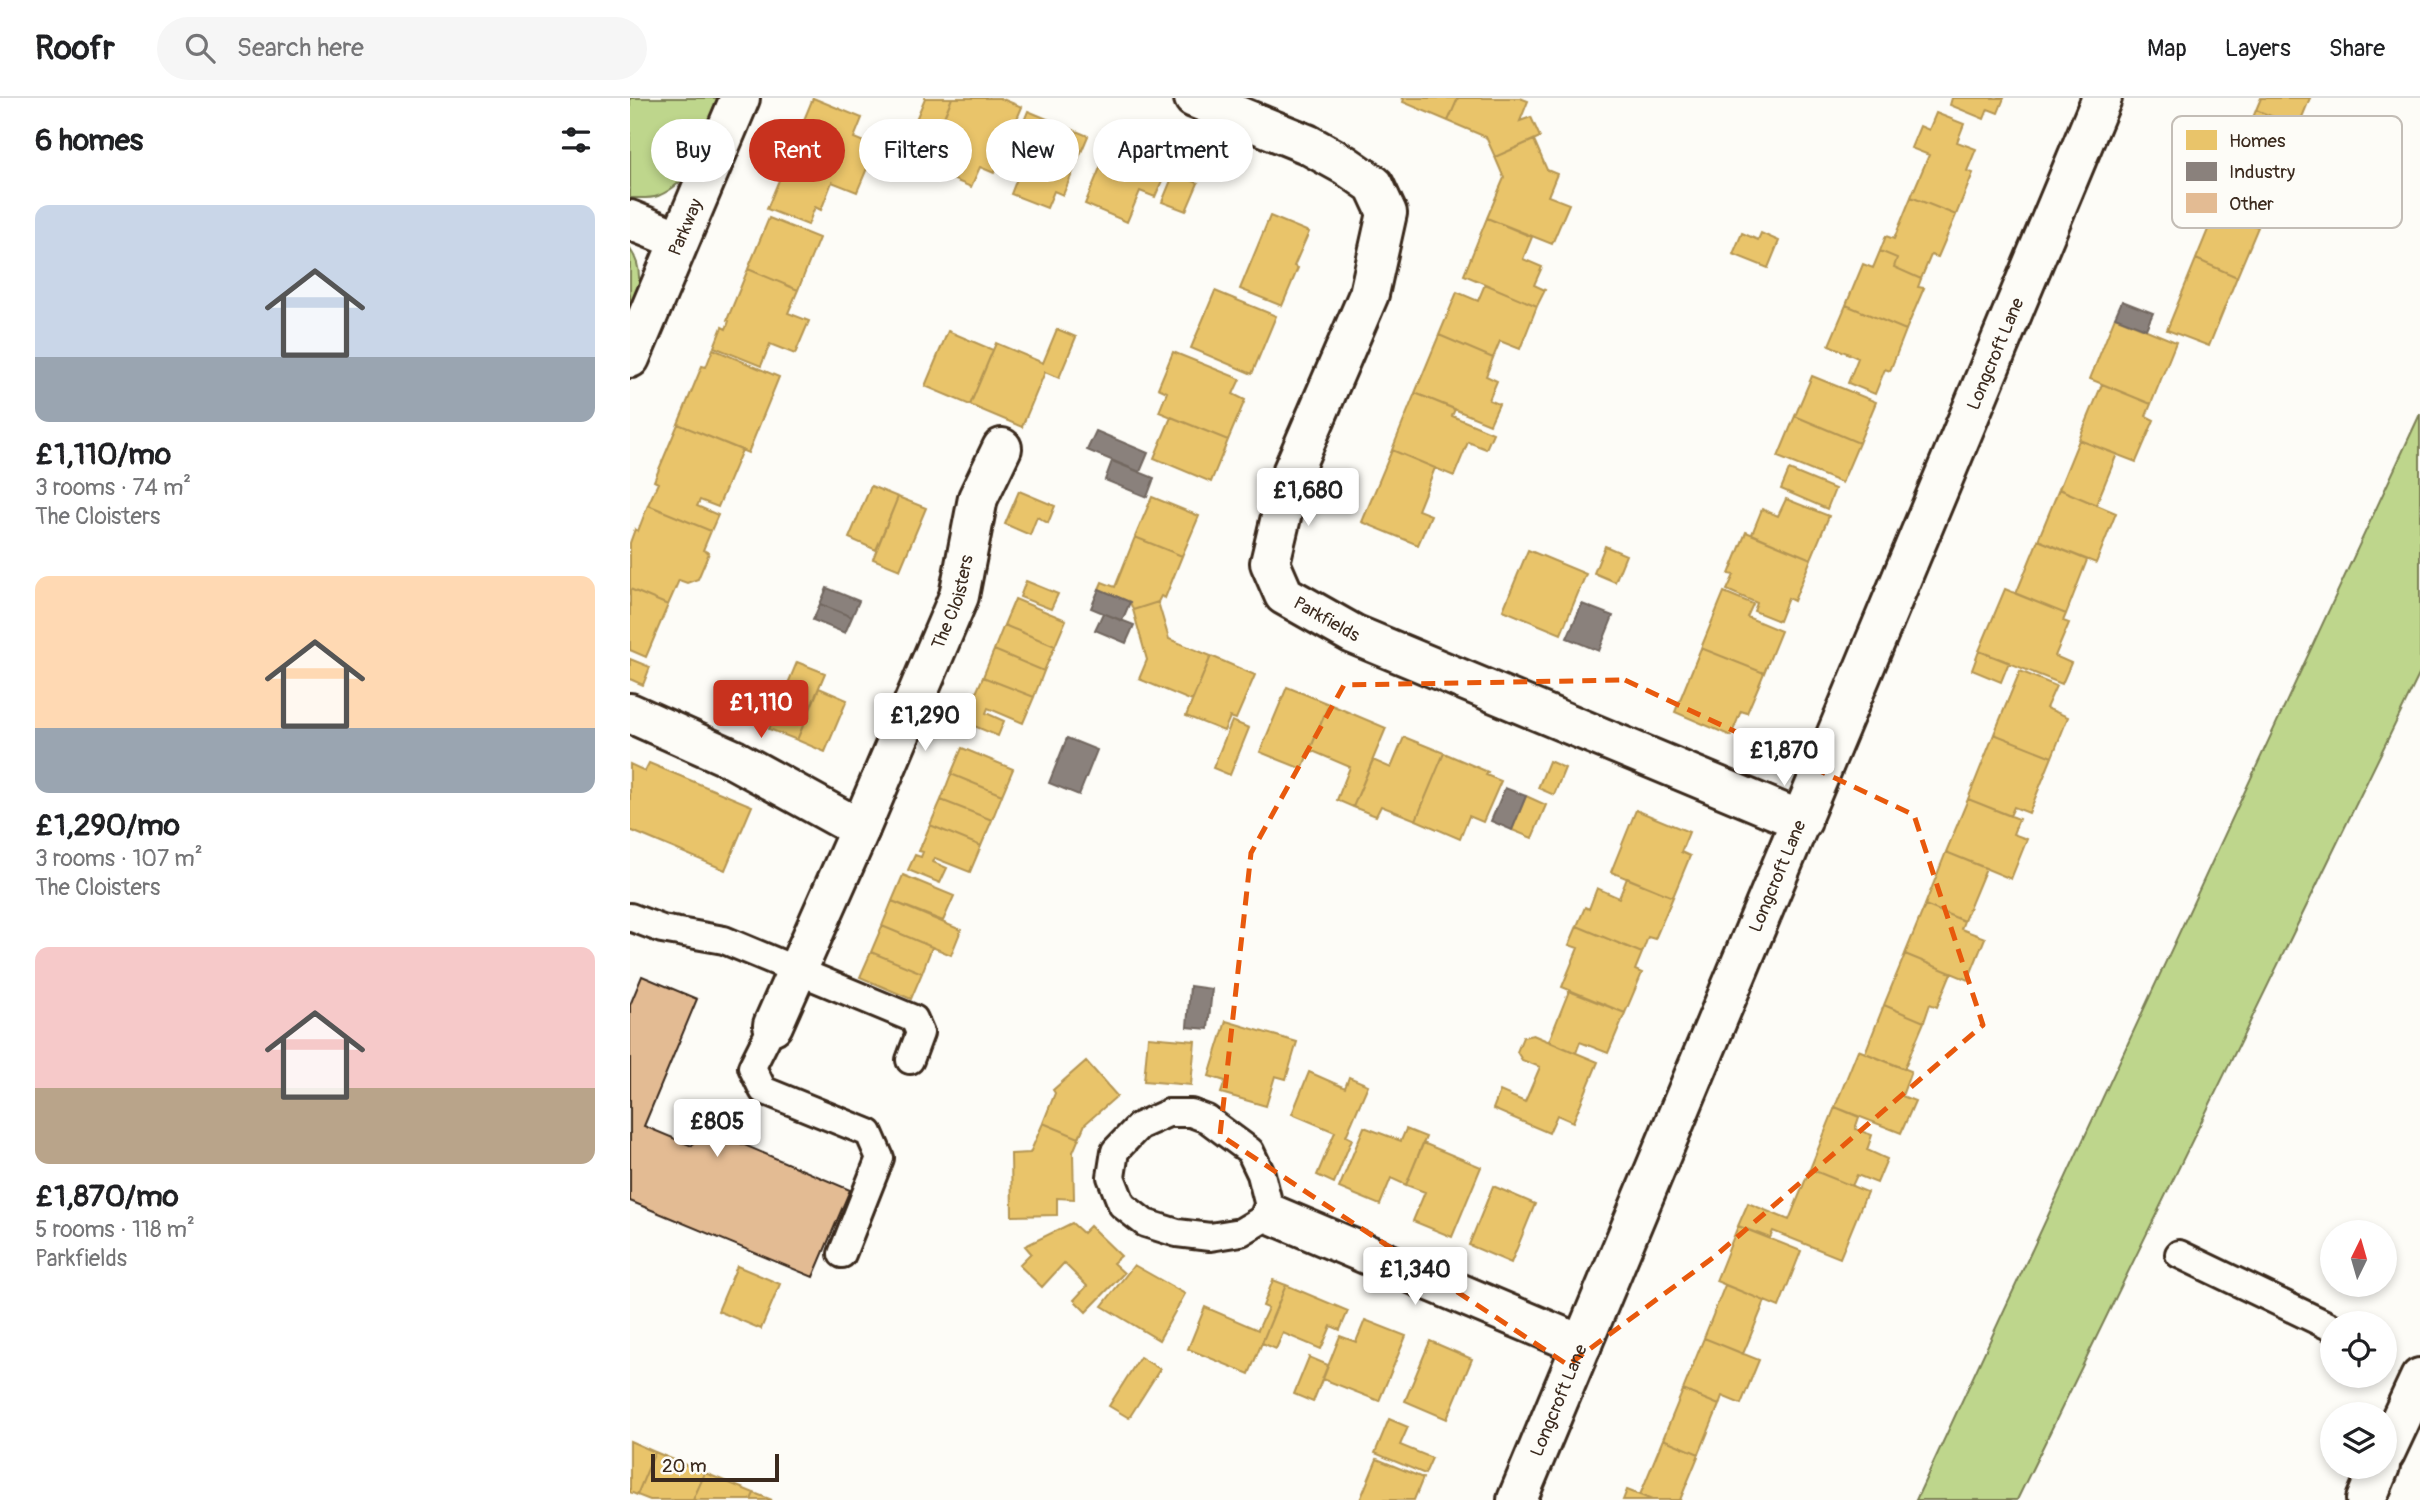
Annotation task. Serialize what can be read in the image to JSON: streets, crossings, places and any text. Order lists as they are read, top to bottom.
{
  "streets": {
    "street": [
      "Parkway",
      "Longcroft Lane",
      "The Cloisters",
      "Parkfields"
    ]
  },
  "crossings": [
    ["Longcroft Lane", "Parkfields"]
  ],
  "legend": ["Homes", "Industry", "Other"],
  "scale_bar": "20 m",
  "north": "top",
  "page": {
    "header": "Roofr",
    "search": "Search here",
    "nav": ["Map", "Layers", "Share"],
    "heading": "6 homes",
    "chip": [
      "Buy",
      "Rent",
      "Filters",
      "New",
      "Apartment"
    ],
    "list": [
      {
        "name": "£1,110/mo",
        "note": "3 rooms · 74 m² · The Cloisters"
      },
      {
        "name": "£1,290/mo",
        "note": "3 rooms · 107 m² · The Cloisters"
      },
      {
        "name": "£1,870/mo",
        "note": "5 rooms · 118 m² · Parkfields"
      }
    ],
    "price": [
      "£1,680",
      "£1,110",
      "£1,290",
      "£1,870",
      "£805",
      "£1,340"
    ],
    "scale": "20 m"
  }
}
